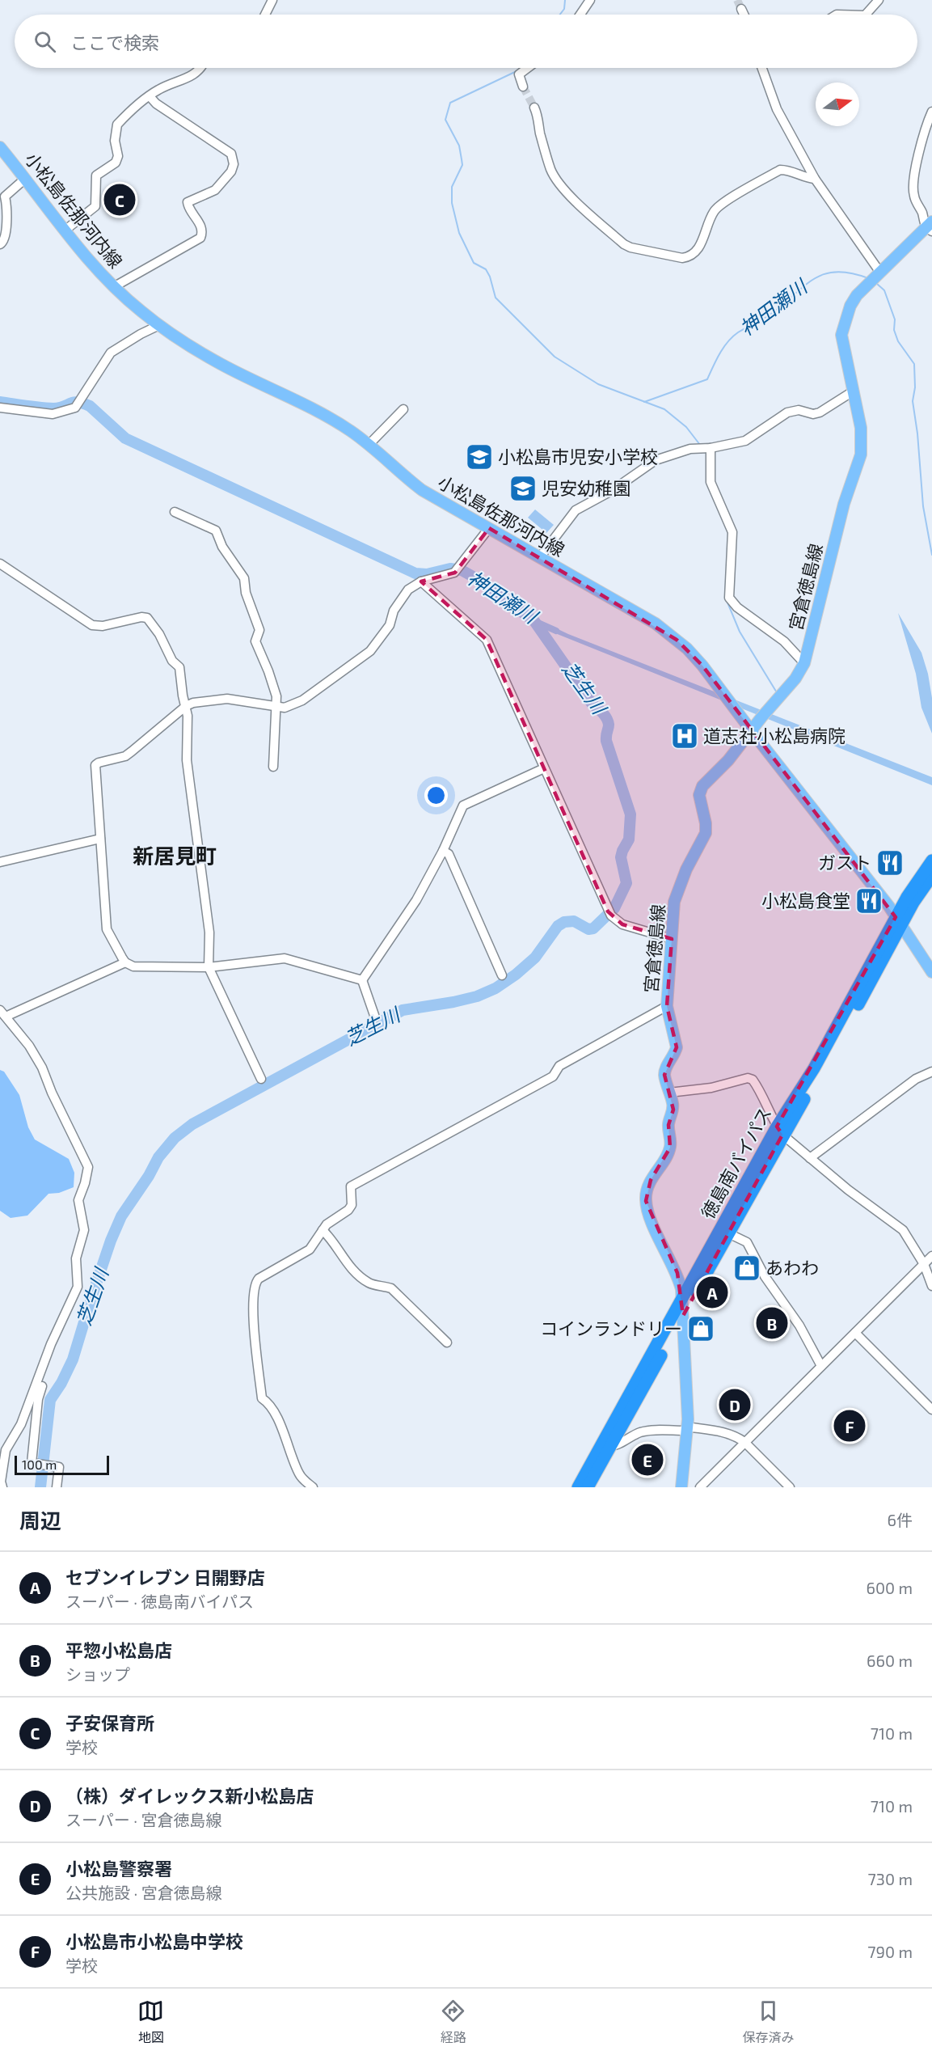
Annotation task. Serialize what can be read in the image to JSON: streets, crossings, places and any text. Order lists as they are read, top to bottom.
{
  "streets": {
    "highway": ["徳島南バイパス"],
    "main road": ["小松島佐那河内線", "宮倉徳島線"]
  },
  "crossings": [
    ["小松島佐那河内線", "宮倉徳島線"],
    ["小松島佐那河内線", "徳島南バイパス"],
    ["宮倉徳島線", "徳島南バイパス"]
  ],
  "districts": ["新居見町"],
  "water": ["神田瀬川", "芝生川"],
  "places": {
    "school or university": ["小松島市児安小学校", "児安幼稚園"],
    "hospital": ["道志社小松島病院"],
    "restaurant": ["ガスト", "小松島食堂"],
    "shop": ["あわわ", "コインランドリー"]
  },
  "scale_bar": "100 m",
  "north": "right",
  "page": {
    "search": "ここで検索",
    "pins": [
      "C",
      "A",
      "B",
      "D",
      "F",
      "E"
    ],
    "scale": "100 m",
    "heading": ["周辺", "6件"],
    "list": [
      {
        "mark": "A",
        "name": "セブンイレブン 日開野店",
        "note": "スーパー · 徳島南バイパス",
        "value": "600 m"
      },
      {
        "mark": "B",
        "name": "平惣小松島店",
        "note": "ショップ",
        "value": "660 m"
      },
      {
        "mark": "C",
        "name": "子安保育所",
        "note": "学校",
        "value": "710 m"
      },
      {
        "mark": "D",
        "name": "（株）ダイレックス新小松島店",
        "note": "スーパー · 宮倉徳島線",
        "value": "710 m"
      },
      {
        "mark": "E",
        "name": "小松島警察署",
        "note": "公共施設 · 宮倉徳島線",
        "value": "730 m"
      },
      {
        "mark": "F",
        "name": "小松島市小松島中学校",
        "note": "学校",
        "value": "790 m"
      }
    ],
    "nav": ["地図", "経路", "保存済み"]
  }
}
